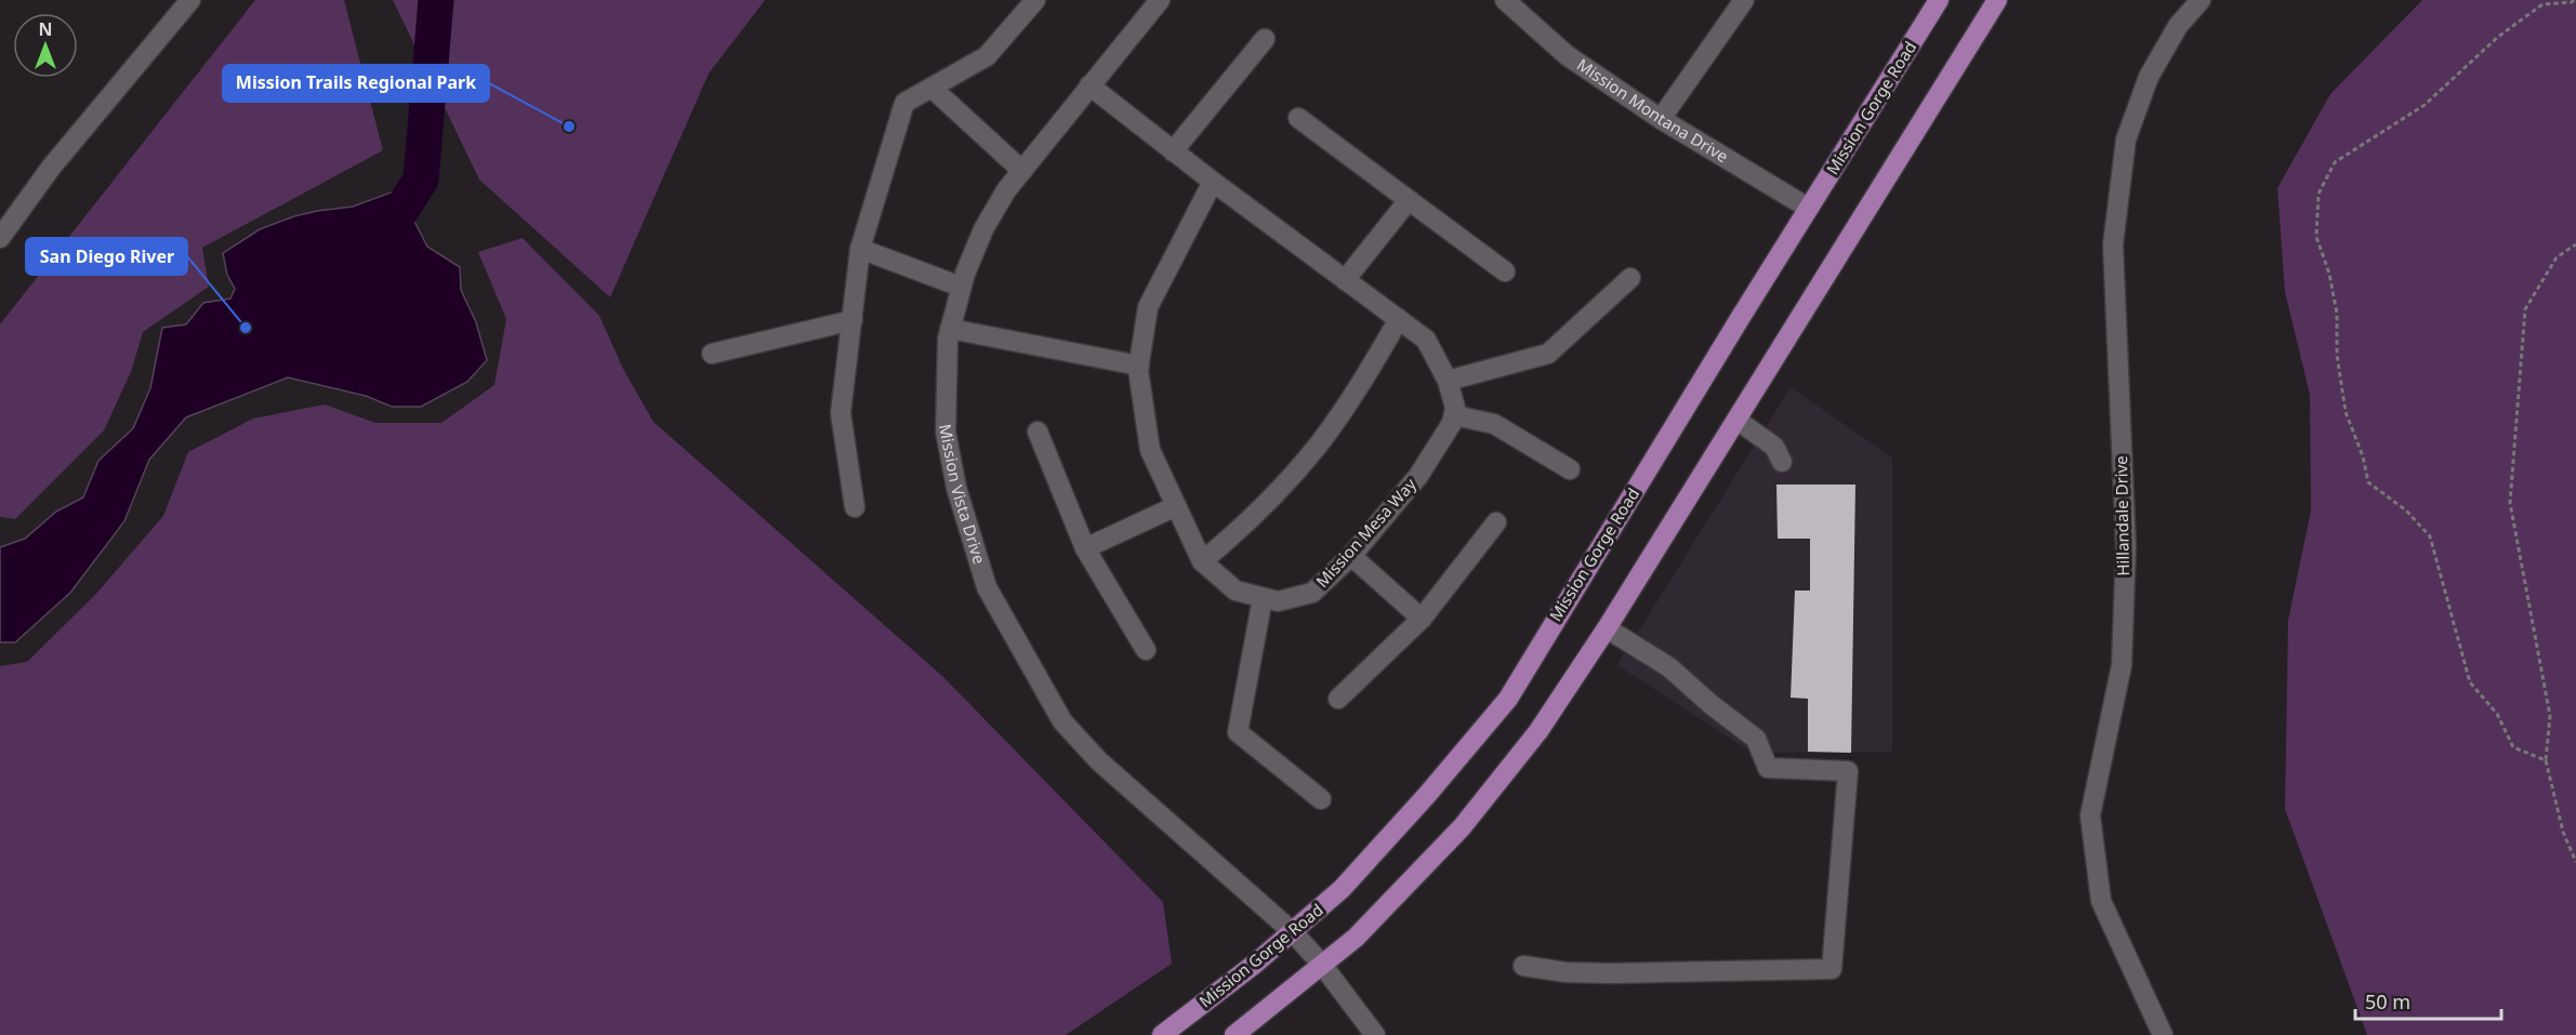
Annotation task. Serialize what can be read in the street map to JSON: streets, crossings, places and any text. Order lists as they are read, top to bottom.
{
  "streets": {
    "main road": ["Mission Gorge Road"],
    "street": [
      "Mission Montana Drive",
      "Mission Vista Drive",
      "Hillandale Drive",
      "Mission Mesa Way"
    ]
  },
  "crossings": [
    ["Mission Gorge Road", "Mission Montana Drive"],
    ["Mission Gorge Road", "Mission Vista Drive"]
  ],
  "places": ["Mission Trails Regional Park", "San Diego River"],
  "scale_bar": "50 m",
  "north": "top"
}
